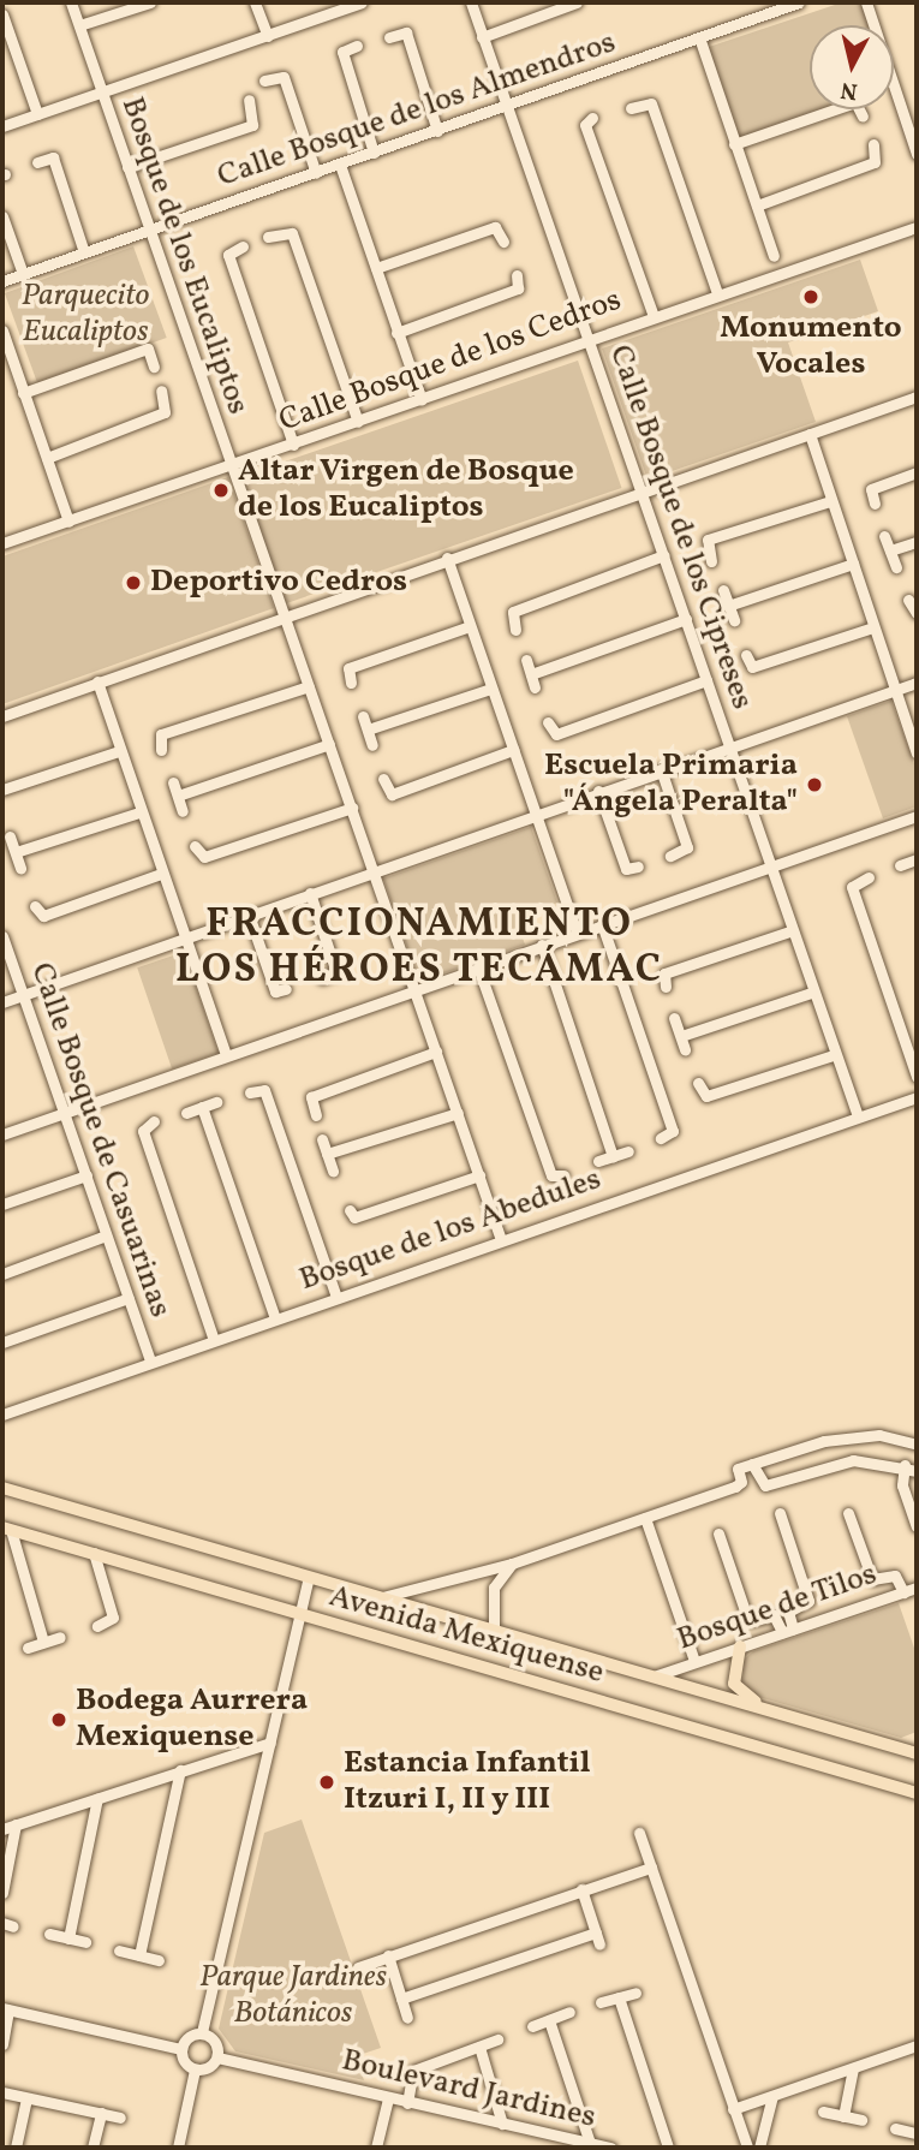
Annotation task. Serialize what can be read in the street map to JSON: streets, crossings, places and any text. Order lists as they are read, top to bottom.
{
  "streets": {
    "main road": ["Avenida Mexiquense"],
    "street": [
      "Calle Bosque de los Almendros",
      "Bosque de los Eucaliptos",
      "Calle Bosque de los Cedros",
      "Calle Bosque de los Cipreses",
      "Calle Bosque de Casuarinas",
      "Bosque de los Abedules",
      "Bosque de Tilos",
      "Boulevard Jardines"
    ]
  },
  "crossings": [
    ["Calle Bosque de los Almendros", "Bosque de los Eucaliptos"],
    ["Calle Bosque de los Almendros", "Calle Bosque de los Cipreses"],
    ["Bosque de los Eucaliptos", "Calle Bosque de los Cedros"],
    ["Bosque de los Eucaliptos", "Bosque de los Abedules"],
    ["Calle Bosque de los Cedros", "Calle Bosque de los Cipreses"],
    ["Calle Bosque de los Cipreses", "Bosque de los Abedules"],
    ["Calle Bosque de Casuarinas", "Bosque de los Abedules"],
    ["Bosque de Tilos", "Avenida Mexiquense"]
  ],
  "districts": ["FRACCIONAMIENTO LOS HÉROES TECÁMAC"],
  "parks": ["Parquecito Eucaliptos", "Parque Jardines Botánicos"],
  "places": [
    "Monumento Vocales",
    "Altar Virgen de Bosque de los Eucaliptos",
    "Deportivo Cedros",
    "Escuela Primaria \"Ángela Peralta\"",
    "Bodega Aurrera Mexiquense",
    "Estancia Infantil Itzuri I, II y III"
  ],
  "north": "bottom"
}
